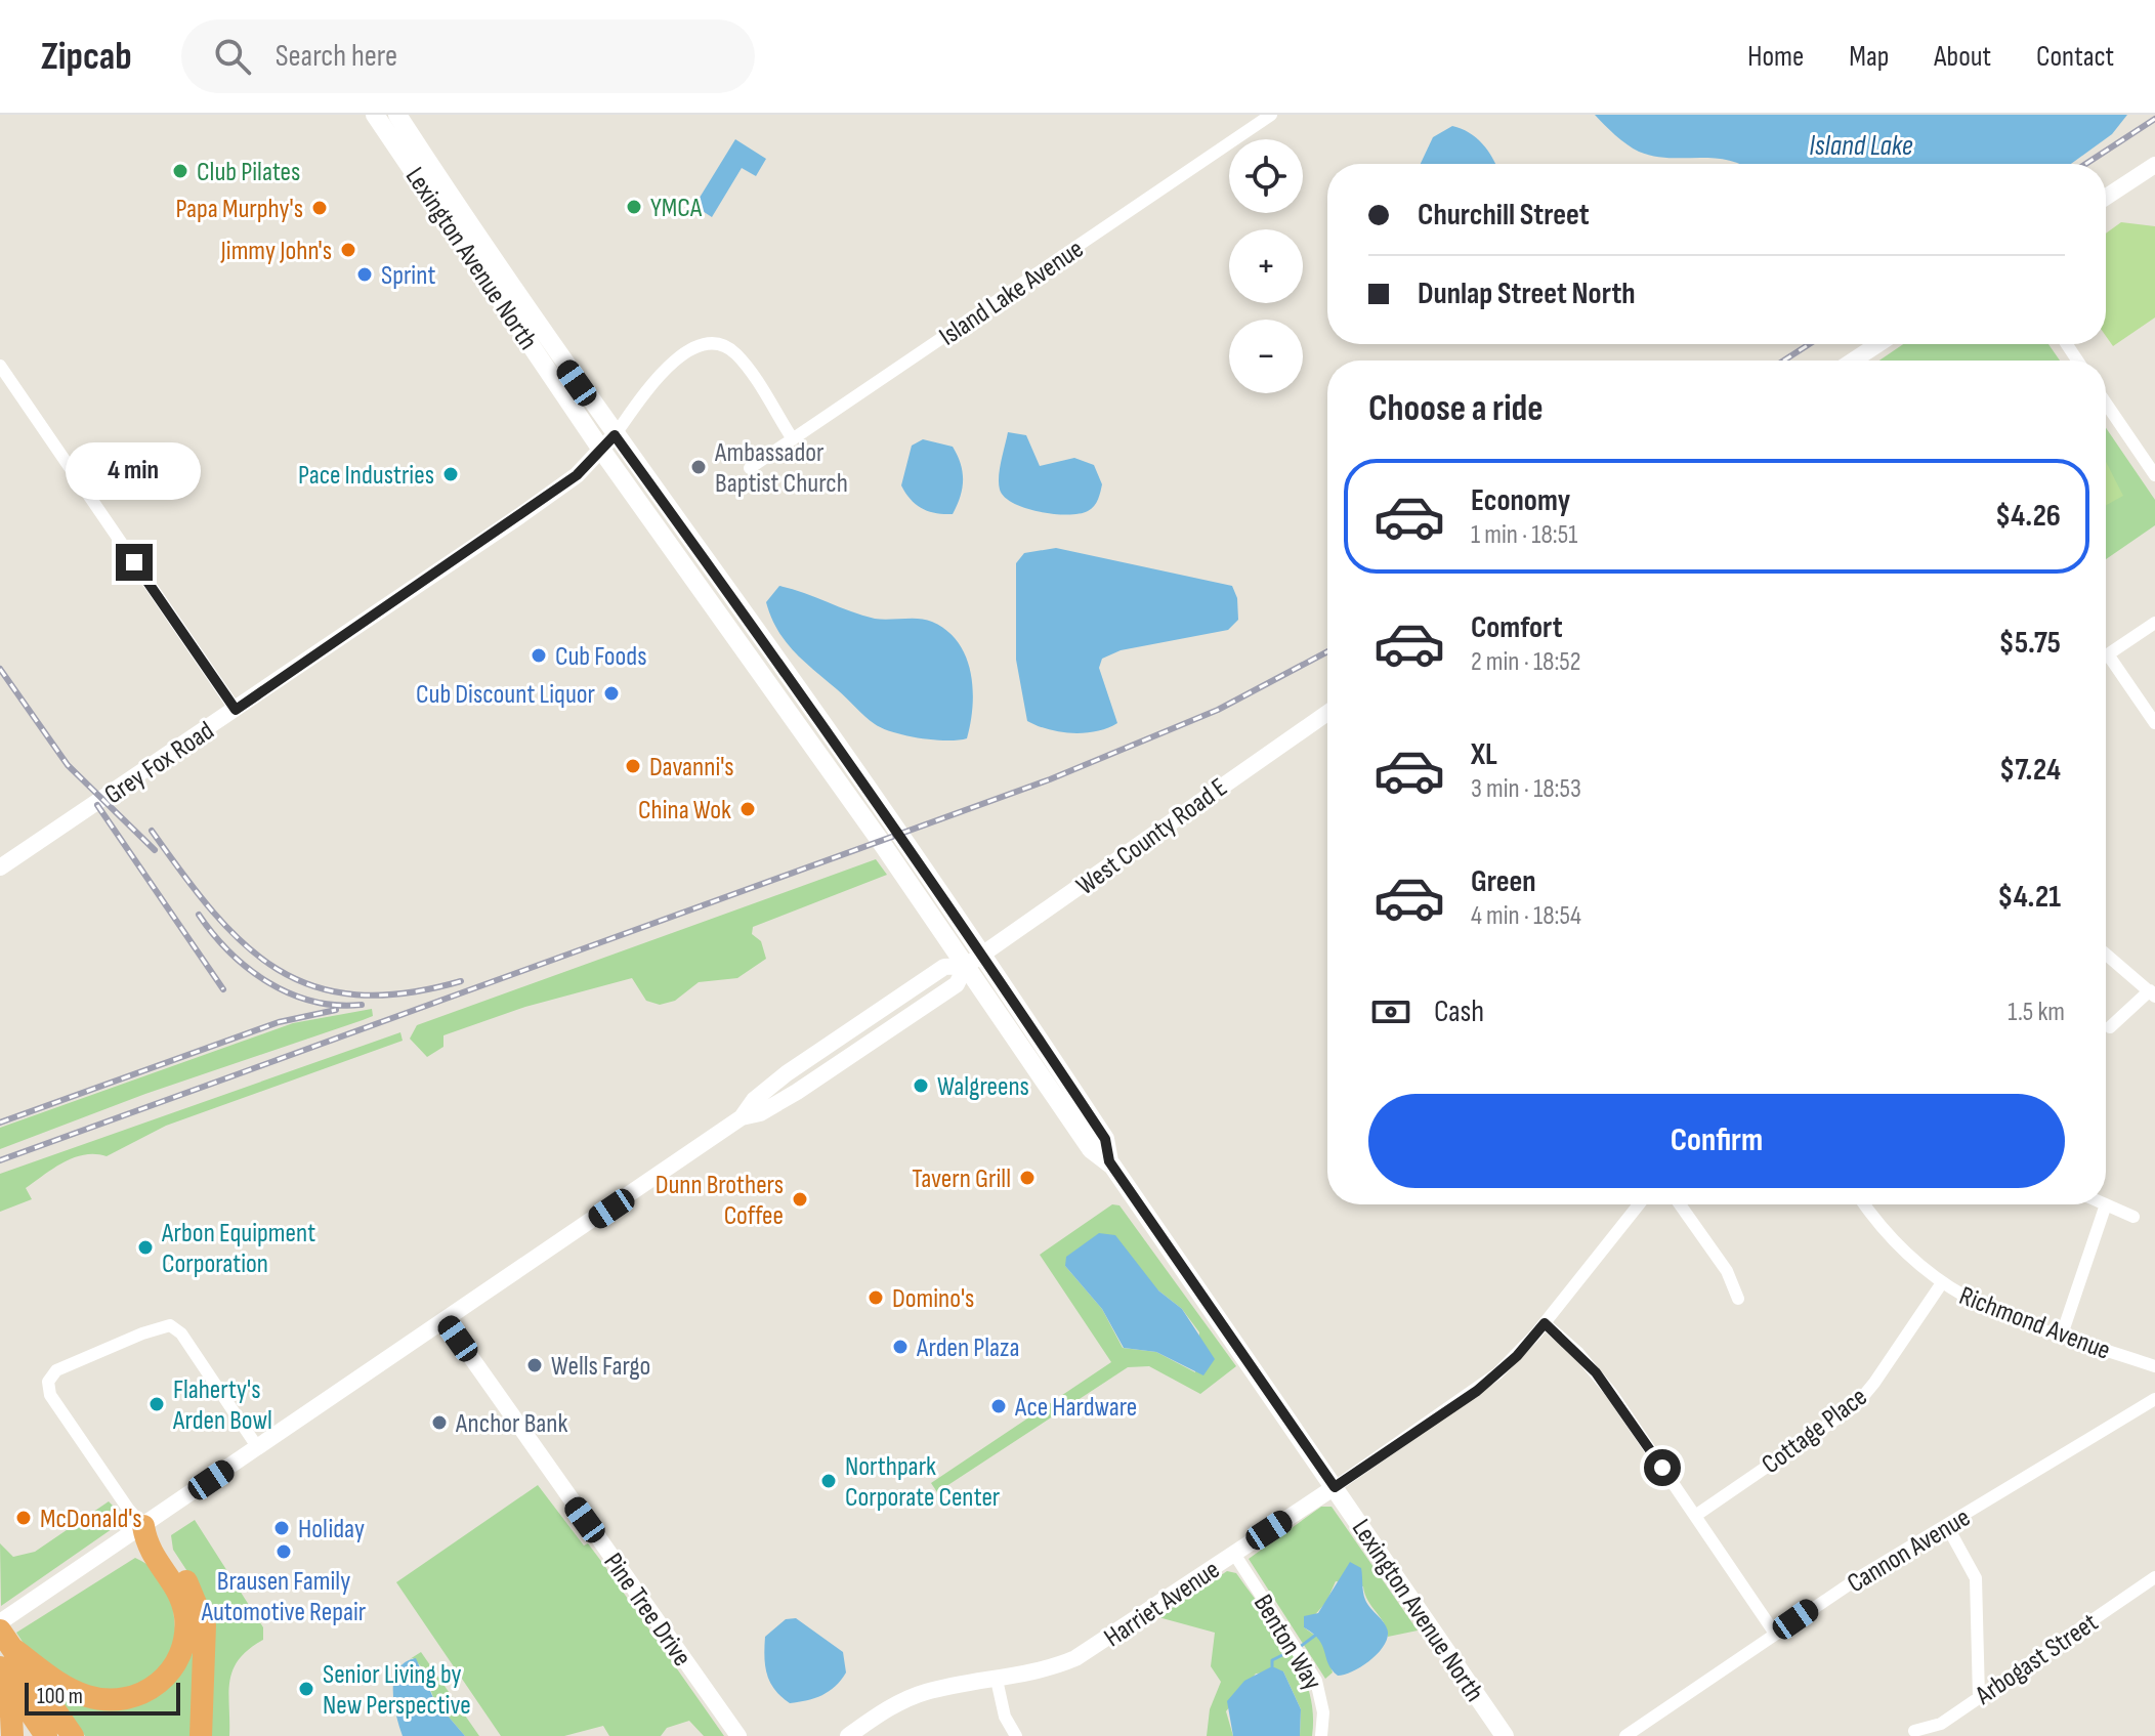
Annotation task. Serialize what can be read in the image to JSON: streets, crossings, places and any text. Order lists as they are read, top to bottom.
{
  "streets": {
    "main road": ["Lexington Avenue North"],
    "street": [
      "Island Lake Avenue",
      "Grey Fox Road",
      "West County Road E",
      "Richmond Avenue",
      "Cottage Place",
      "Cannon Avenue",
      "Harriet Avenue",
      "Pine Tree Drive",
      "Benton Way",
      "Arbogast Street"
    ]
  },
  "crossings": [
    ["Lexington Avenue North", "Grey Fox Road"],
    ["Lexington Avenue North", "West County Road E"],
    ["Lexington Avenue North", "Harriet Avenue"],
    ["Island Lake Avenue", "Grey Fox Road"],
    ["West County Road E", "Pine Tree Drive"],
    ["Richmond Avenue", "Cottage Place"],
    ["Harriet Avenue", "Benton Way"]
  ],
  "water": ["Island Lake"],
  "places": [
    "Club Pilates",
    "YMCA",
    "Papa Murphy's",
    "Jimmy John's",
    "Sprint",
    "Ambassador Baptist Church",
    "Pace Industries",
    "Cub Foods",
    "Cub Discount Liquor",
    "Davanni's",
    "China Wok",
    "Walgreens",
    "Tavern Grill",
    "Dunn Brothers Coffee",
    "Arbon Equipment Corporation",
    "Domino's",
    "Arden Plaza",
    "Wells Fargo",
    "Flaherty's Arden Bowl",
    "Ace Hardware",
    "Anchor Bank",
    "Northpark Corporate Center",
    "McDonald's",
    "Holiday",
    "Brausen Family Automotive Repair",
    "Senior Living by New Perspective"
  ],
  "scale_bar": "100 m",
  "page": {
    "header": "Zipcab",
    "search": "Search here",
    "nav": [
      "Home",
      "Map",
      "About",
      "Contact"
    ],
    "map_buttons": ["+", "−"],
    "banner": ["Churchill Street", "Dunlap Street North"],
    "heading": "Choose a ride",
    "bubble": "4 min",
    "list": [
      {
        "name": "Economy",
        "note": "1 min · 18:51",
        "value": "$4.26"
      },
      {
        "name": "Comfort",
        "note": "2 min · 18:52",
        "value": "$5.75"
      },
      {
        "name": "XL",
        "note": "3 min · 18:53",
        "value": "$7.24"
      },
      {
        "name": "Green",
        "note": "4 min · 18:54",
        "value": "$4.21"
      }
    ],
    "pay": ["Cash", "1.5 km"],
    "buttons": "Confirm",
    "scale": "100 m"
  }
}
